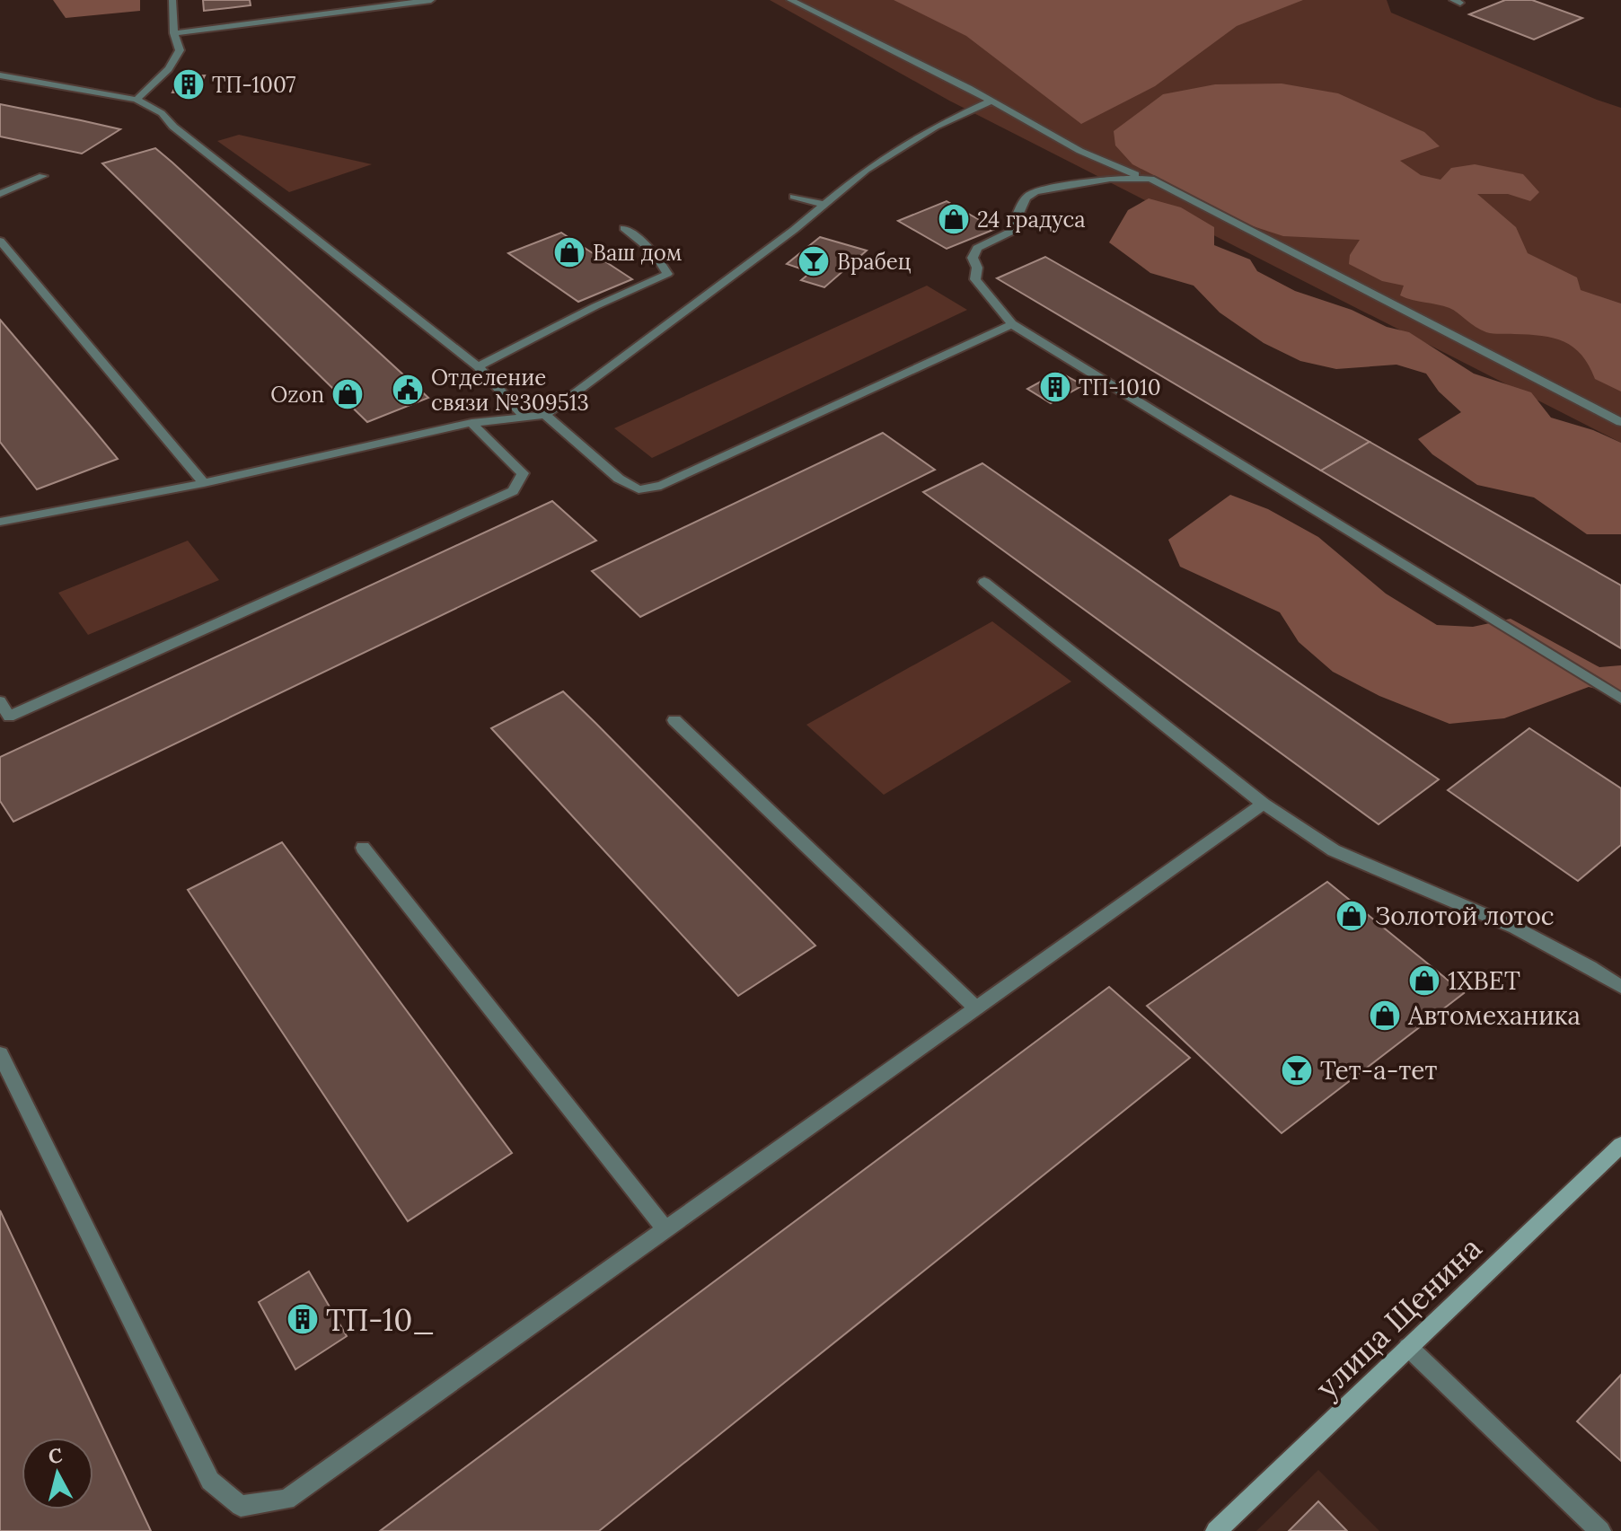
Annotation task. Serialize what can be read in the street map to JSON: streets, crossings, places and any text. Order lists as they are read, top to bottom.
{
  "streets": {
    "main road": ["улица Щенина"]
  },
  "places": {
    "building": ["ТП-1007", "ТП-1010", "ТП-10_"],
    "shop": [
      "24 градуса",
      "Ваш дом",
      "Ozon",
      "Золотой лотос",
      "1XBET",
      "Автомеханика"
    ],
    "bar": ["Врабец", "Тет-а-тет"],
    "public building": ["Отделение связи №309513"]
  },
  "north": "top"
}
